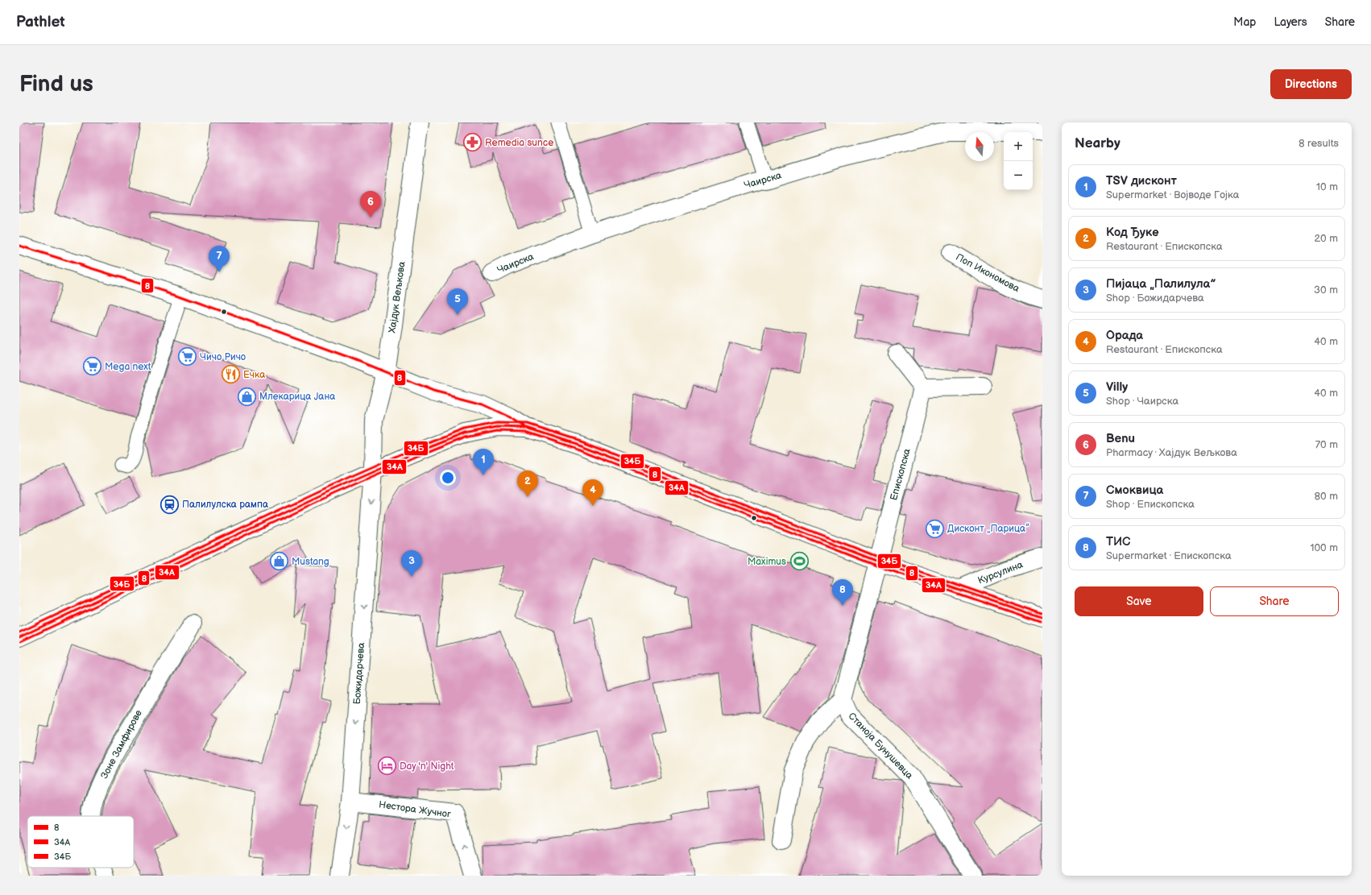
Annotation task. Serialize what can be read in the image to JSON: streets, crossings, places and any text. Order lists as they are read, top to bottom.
{
  "streets": {
    "street": [
      "Чаирска",
      "Поп Икономова",
      "Хајдук Вељкова",
      "Епископска",
      "Курсулина",
      "Божидарчева",
      "Зоне Замфирове",
      "Станоја Бунушевца",
      "Нестора Жучног"
    ]
  },
  "crossings": [
    ["Хајдук Вељкова", "Божидарчева"],
    ["Епископска", "Станоја Бунушевца"],
    ["Божидарчева", "Нестора Жучног"]
  ],
  "one_way": ["Божидарчева", "Нестора Жучног"],
  "places": {
    "pharmacy": ["Remedia sunce"],
    "supermarket": ["Чичо Ричо", "Mega next", "Дисконт „Парица”"],
    "restaurant": ["Ечка"],
    "shop": ["Млекарица Јана", "Mustang"],
    "station": ["Палилулска рампа"],
    "sports": ["Maximus"],
    "hotel": ["Day 'n' Night"]
  },
  "lines": ["transit line 8", "transit line 34Б", "transit line 34А"],
  "legend": ["8", "34А", "34Б"],
  "north": "top",
  "page": {
    "header": "Pathlet",
    "nav": ["Map", "Layers", "Share"],
    "buttons": [
      "Directions",
      ["Save", "Share"]
    ],
    "title": "Find us",
    "heading": ["Nearby", "8 results"],
    "map_buttons": ["+", "−"],
    "list": [
      {
        "mark": "1",
        "name": "TSV дисконт",
        "note": "Supermarket · Војводе Гојка",
        "value": "10 m"
      },
      {
        "mark": "2",
        "name": "Код Ђуке",
        "note": "Restaurant · Епископска",
        "value": "20 m"
      },
      {
        "mark": "3",
        "name": "Пијаца „Палилула”",
        "note": "Shop · Божидарчева",
        "value": "30 m"
      },
      {
        "mark": "4",
        "name": "Орада",
        "note": "Restaurant · Епископска",
        "value": "40 m"
      },
      {
        "mark": "5",
        "name": "Villy",
        "note": "Shop · Чаирска",
        "value": "40 m"
      },
      {
        "mark": "6",
        "name": "Benu",
        "note": "Pharmacy · Хајдук Вељкова",
        "value": "70 m"
      },
      {
        "mark": "7",
        "name": "Смоквица",
        "note": "Shop · Епископска",
        "value": "80 m"
      },
      {
        "mark": "8",
        "name": "ТИС",
        "note": "Supermarket · Епископска",
        "value": "100 m"
      }
    ],
    "pins": [
      "6",
      "7",
      "5",
      "1",
      "2",
      "4",
      "3",
      "8"
    ]
  }
}
